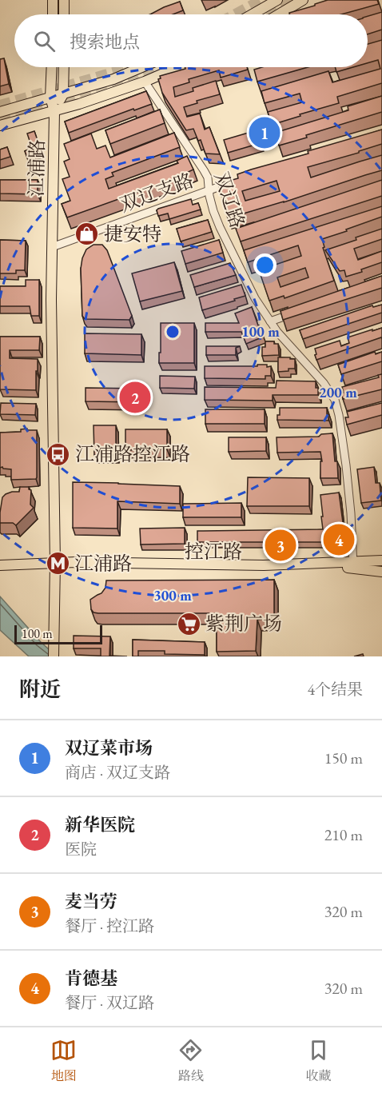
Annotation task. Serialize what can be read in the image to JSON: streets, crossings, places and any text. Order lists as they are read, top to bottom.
{
  "streets": {
    "main road": ["江浦路", "控江路"],
    "street": ["双辽支路", "双辽路"]
  },
  "crossings": [
    ["江浦路", "双辽支路"],
    ["江浦路", "控江路"],
    ["双辽支路", "双辽路"],
    ["双辽路", "控江路"]
  ],
  "places": {
    "shop": ["捷安特"],
    "bus stop": ["江浦路控江路"],
    "metro station": ["江浦路"],
    "supermarket": ["紫荆广场"]
  },
  "scale_bar": "100 m",
  "page": {
    "search": "搜索地点",
    "pins": [
      "1",
      "2",
      "4",
      "3"
    ],
    "scale": "100 m",
    "heading": ["附近", "4个结果"],
    "list": [
      {
        "mark": "1",
        "name": "双辽菜市场",
        "note": "商店 · 双辽支路",
        "value": "150 m"
      },
      {
        "mark": "2",
        "name": "新华医院",
        "note": "医院",
        "value": "210 m"
      },
      {
        "mark": "3",
        "name": "麦当劳",
        "note": "餐厅 · 控江路",
        "value": "320 m"
      },
      {
        "mark": "4",
        "name": "肯德基",
        "note": "餐厅 · 双辽路",
        "value": "320 m"
      }
    ],
    "nav": ["地图", "路线", "收藏"]
  },
  "rings": ["100 m", "200 m", "300 m"]
}
